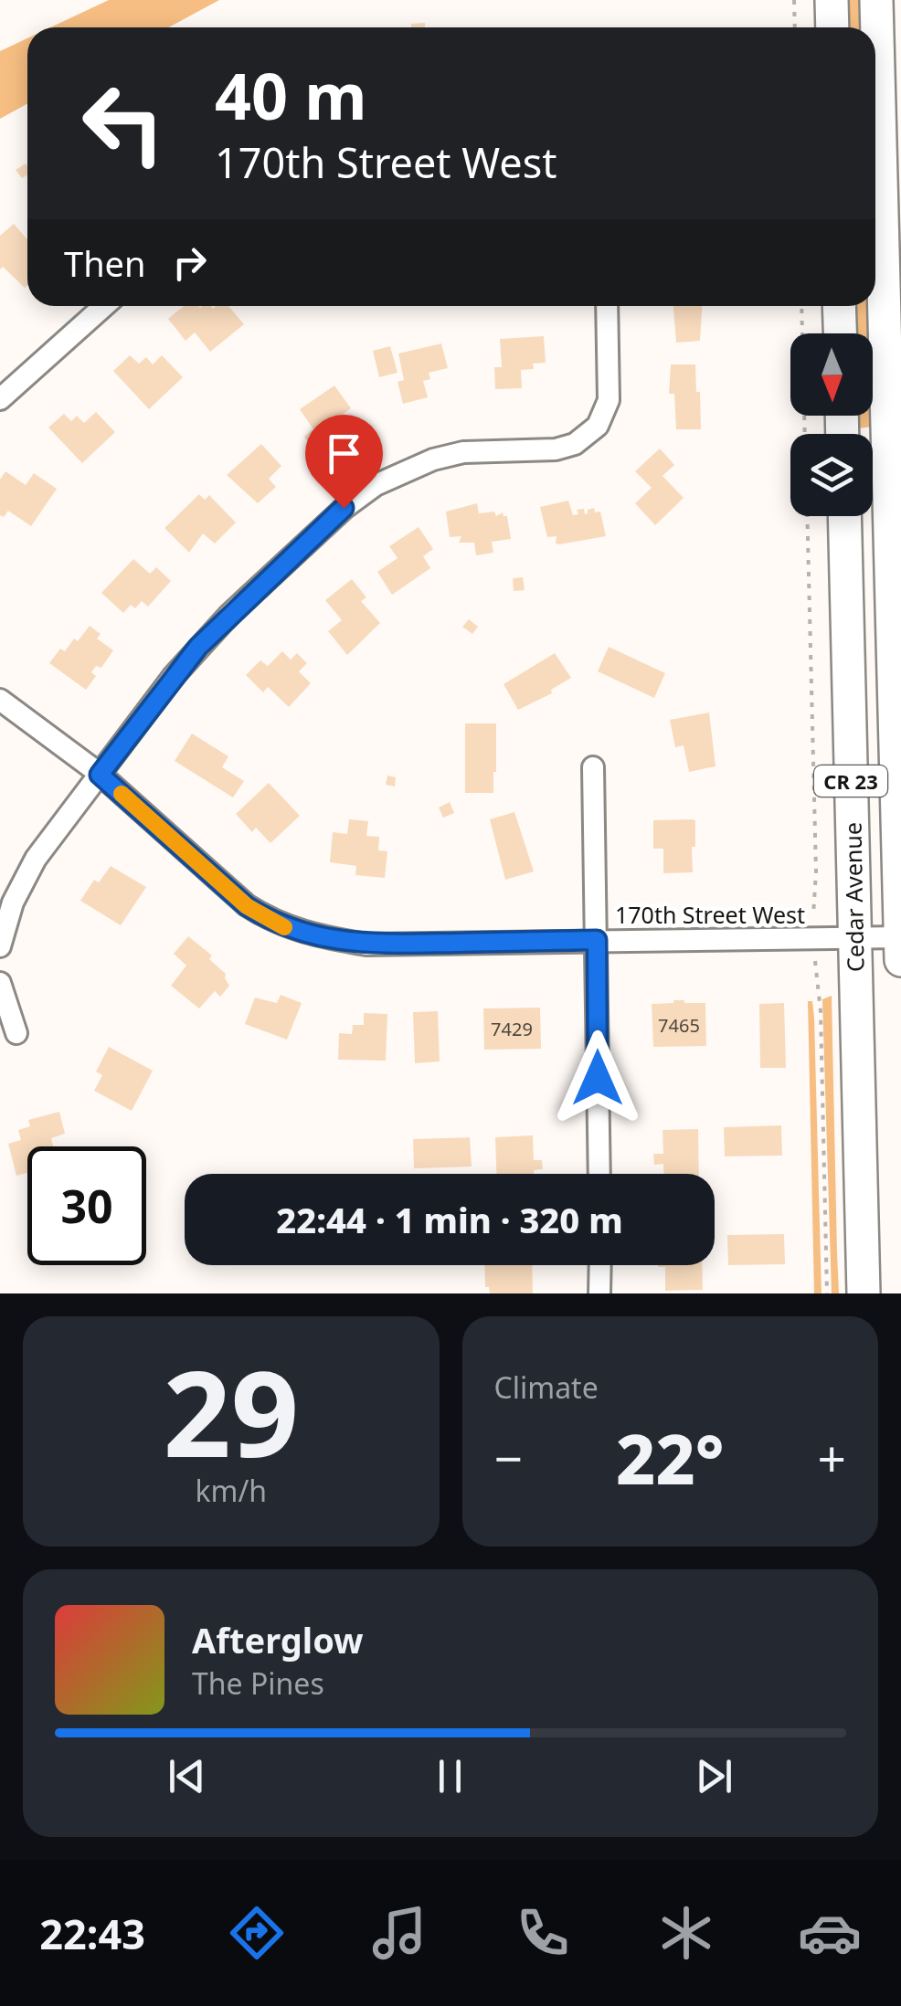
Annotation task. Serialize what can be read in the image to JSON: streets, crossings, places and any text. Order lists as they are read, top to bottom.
{
  "streets": {
    "main road": ["CR 23", "Cedar Avenue"],
    "street": ["170th Street West"]
  },
  "crossings": [
    ["Cedar Avenue", "170th Street West"]
  ],
  "house_numbers": ["7465", "7429"],
  "north": "bottom",
  "page": {
    "turn": ["40 m", "170th Street West"],
    "then": "Then",
    "limit": "30",
    "trip": "22:44 · 1 min · 320 m",
    "tile": [
      ["29", "km/h"],
      "Climate"
    ],
    "heat": ["−", "22°", "+"],
    "song": ["Afterglow", "The Pines"],
    "tabs": "22:43"
  }
}
